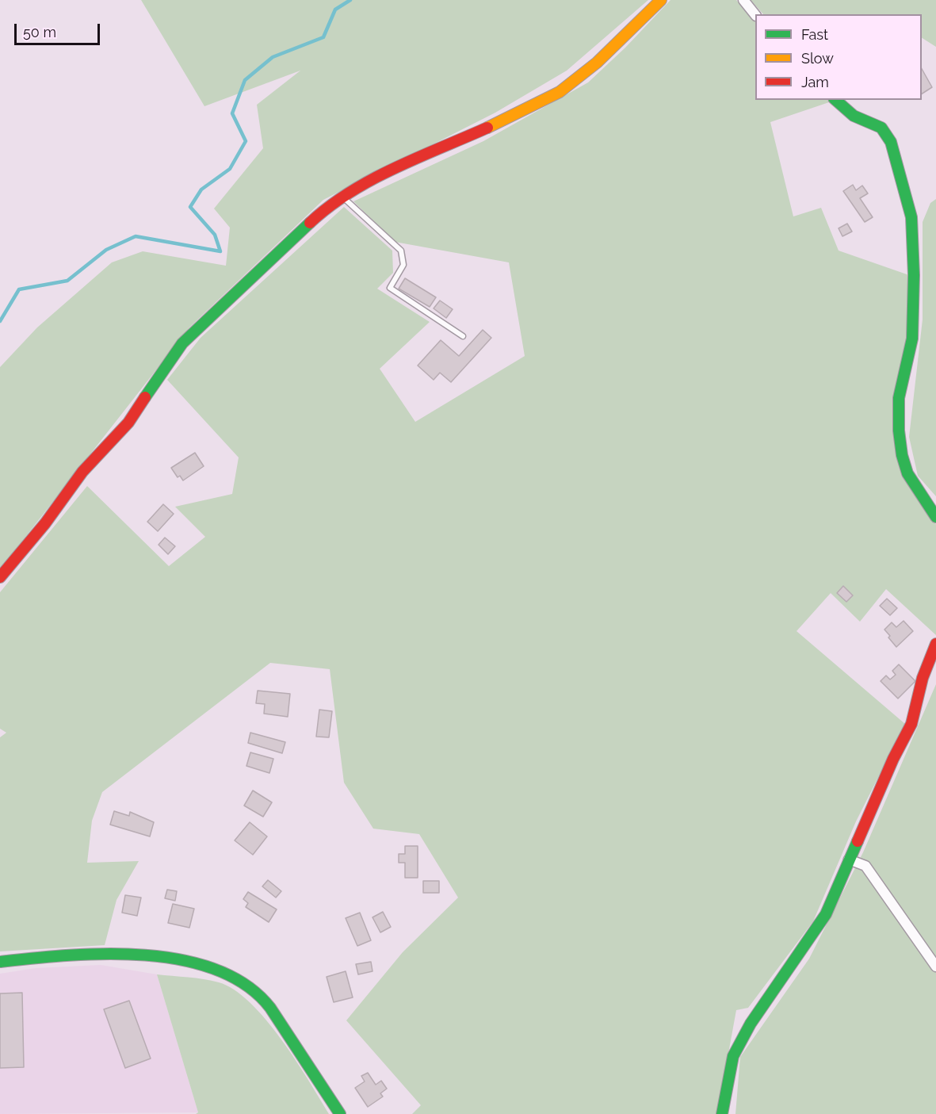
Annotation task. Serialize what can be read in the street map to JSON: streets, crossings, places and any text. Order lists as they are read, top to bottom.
{
  "legend": ["Fast", "Slow", "Jam"],
  "scale_bar": "50 m"
}
